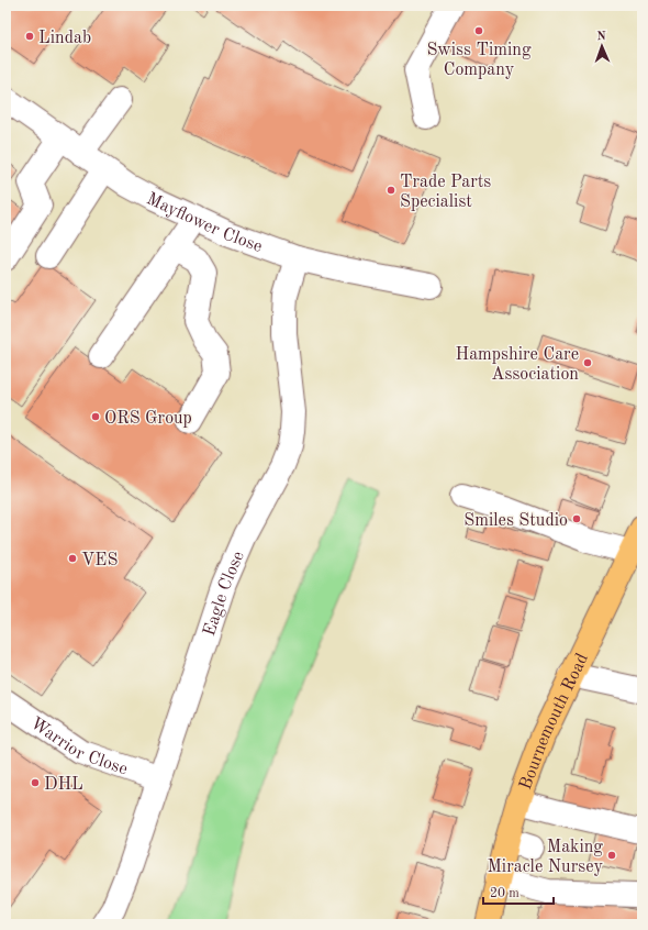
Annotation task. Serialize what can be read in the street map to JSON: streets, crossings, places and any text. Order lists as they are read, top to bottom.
{
  "streets": {
    "main road": ["Bournemouth Road"],
    "street": ["Mayflower Close", "Eagle Close", "Warrior Close"]
  },
  "crossings": [
    ["Mayflower Close", "Eagle Close"],
    ["Eagle Close", "Warrior Close"]
  ],
  "places": [
    "Swiss Timing Company",
    "Lindab",
    "Trade Parts Specialist",
    "Hampshire Care Association",
    "ORS Group",
    "Smiles Studio",
    "VES",
    "DHL",
    "Making Miracle Nursey"
  ],
  "scale_bar": "20 m",
  "north": "top"
}
